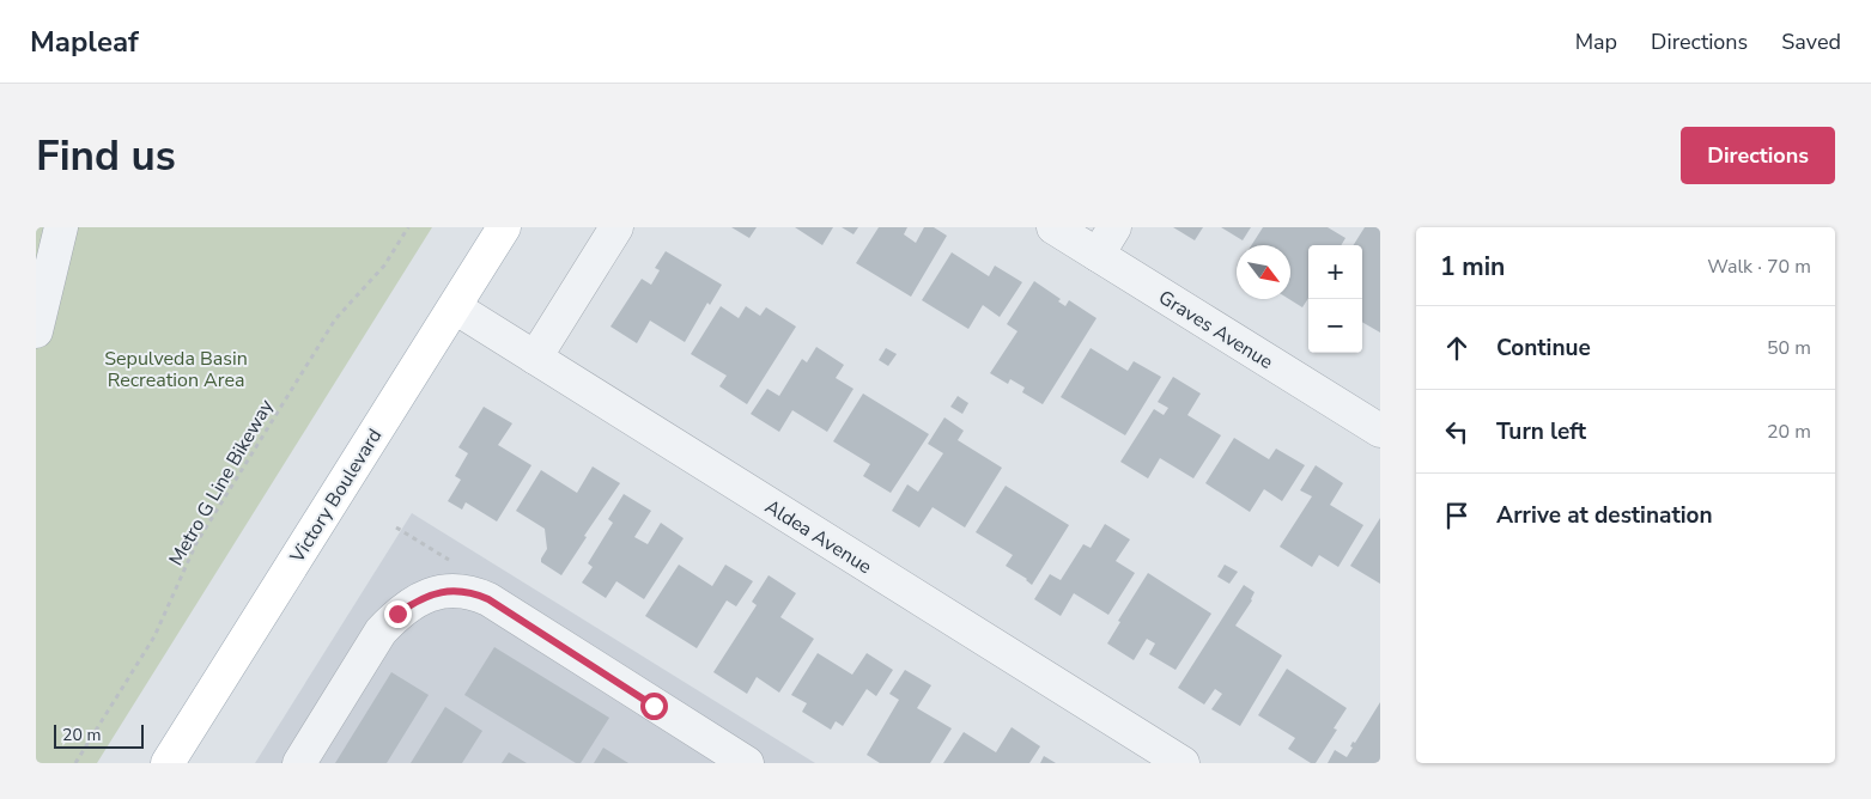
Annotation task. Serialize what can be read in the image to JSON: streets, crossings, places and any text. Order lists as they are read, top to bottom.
{
  "streets": {
    "main road": ["Victory Boulevard"],
    "street": ["Graves Avenue", "Aldea Avenue"],
    "path": ["Metro G Line Bikeway"]
  },
  "crossings": [
    ["Victory Boulevard", "Aldea Avenue"]
  ],
  "parks": ["Sepulveda Basin Recreation Area"],
  "scale_bar": "20 m",
  "north": "bottom right",
  "page": {
    "header": "Mapleaf",
    "nav": ["Map", "Directions", "Saved"],
    "buttons": "Directions",
    "title": "Find us",
    "heading": ["1 min", "Walk · 70 m"],
    "map_buttons": ["+", "−"],
    "list": [
      ["Continue", "50 m"],
      ["Turn left", "20 m"],
      "Arrive at destination"
    ],
    "scale": "20 m"
  }
}
